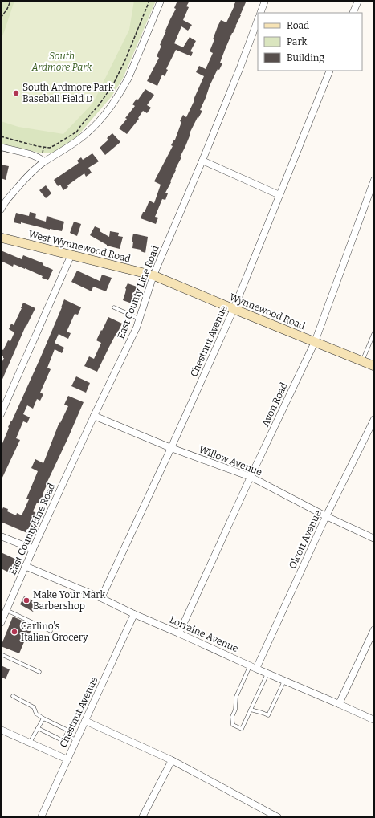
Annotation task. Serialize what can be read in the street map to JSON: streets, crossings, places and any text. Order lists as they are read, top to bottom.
{
  "streets": {
    "main road": ["West Wynnewood Road", "Wynnewood Road"],
    "street": [
      "East County Line Road",
      "Chestnut Avenue",
      "Avon Road",
      "Willow Avenue",
      "Olcott Avenue",
      "Lorraine Avenue"
    ]
  },
  "crossings": [
    ["West Wynnewood Road", "East County Line Road"],
    ["West Wynnewood Road", "Wynnewood Road"],
    ["East County Line Road", "Wynnewood Road"],
    ["East County Line Road", "Willow Avenue"],
    ["East County Line Road", "Lorraine Avenue"],
    ["Wynnewood Road", "Chestnut Avenue"],
    ["Wynnewood Road", "Avon Road"],
    ["Chestnut Avenue", "Willow Avenue"],
    ["Chestnut Avenue", "Lorraine Avenue"],
    ["Avon Road", "Willow Avenue"],
    ["Avon Road", "Lorraine Avenue"],
    ["Willow Avenue", "Olcott Avenue"],
    ["Olcott Avenue", "Lorraine Avenue"]
  ],
  "parks": ["South Ardmore Park"],
  "places": ["South Ardmore Park Baseball Field D", "Make Your Mark Barbershop", "Carlino's Italian Grocery"],
  "legend": ["Road", "Park", "Building"]
}
